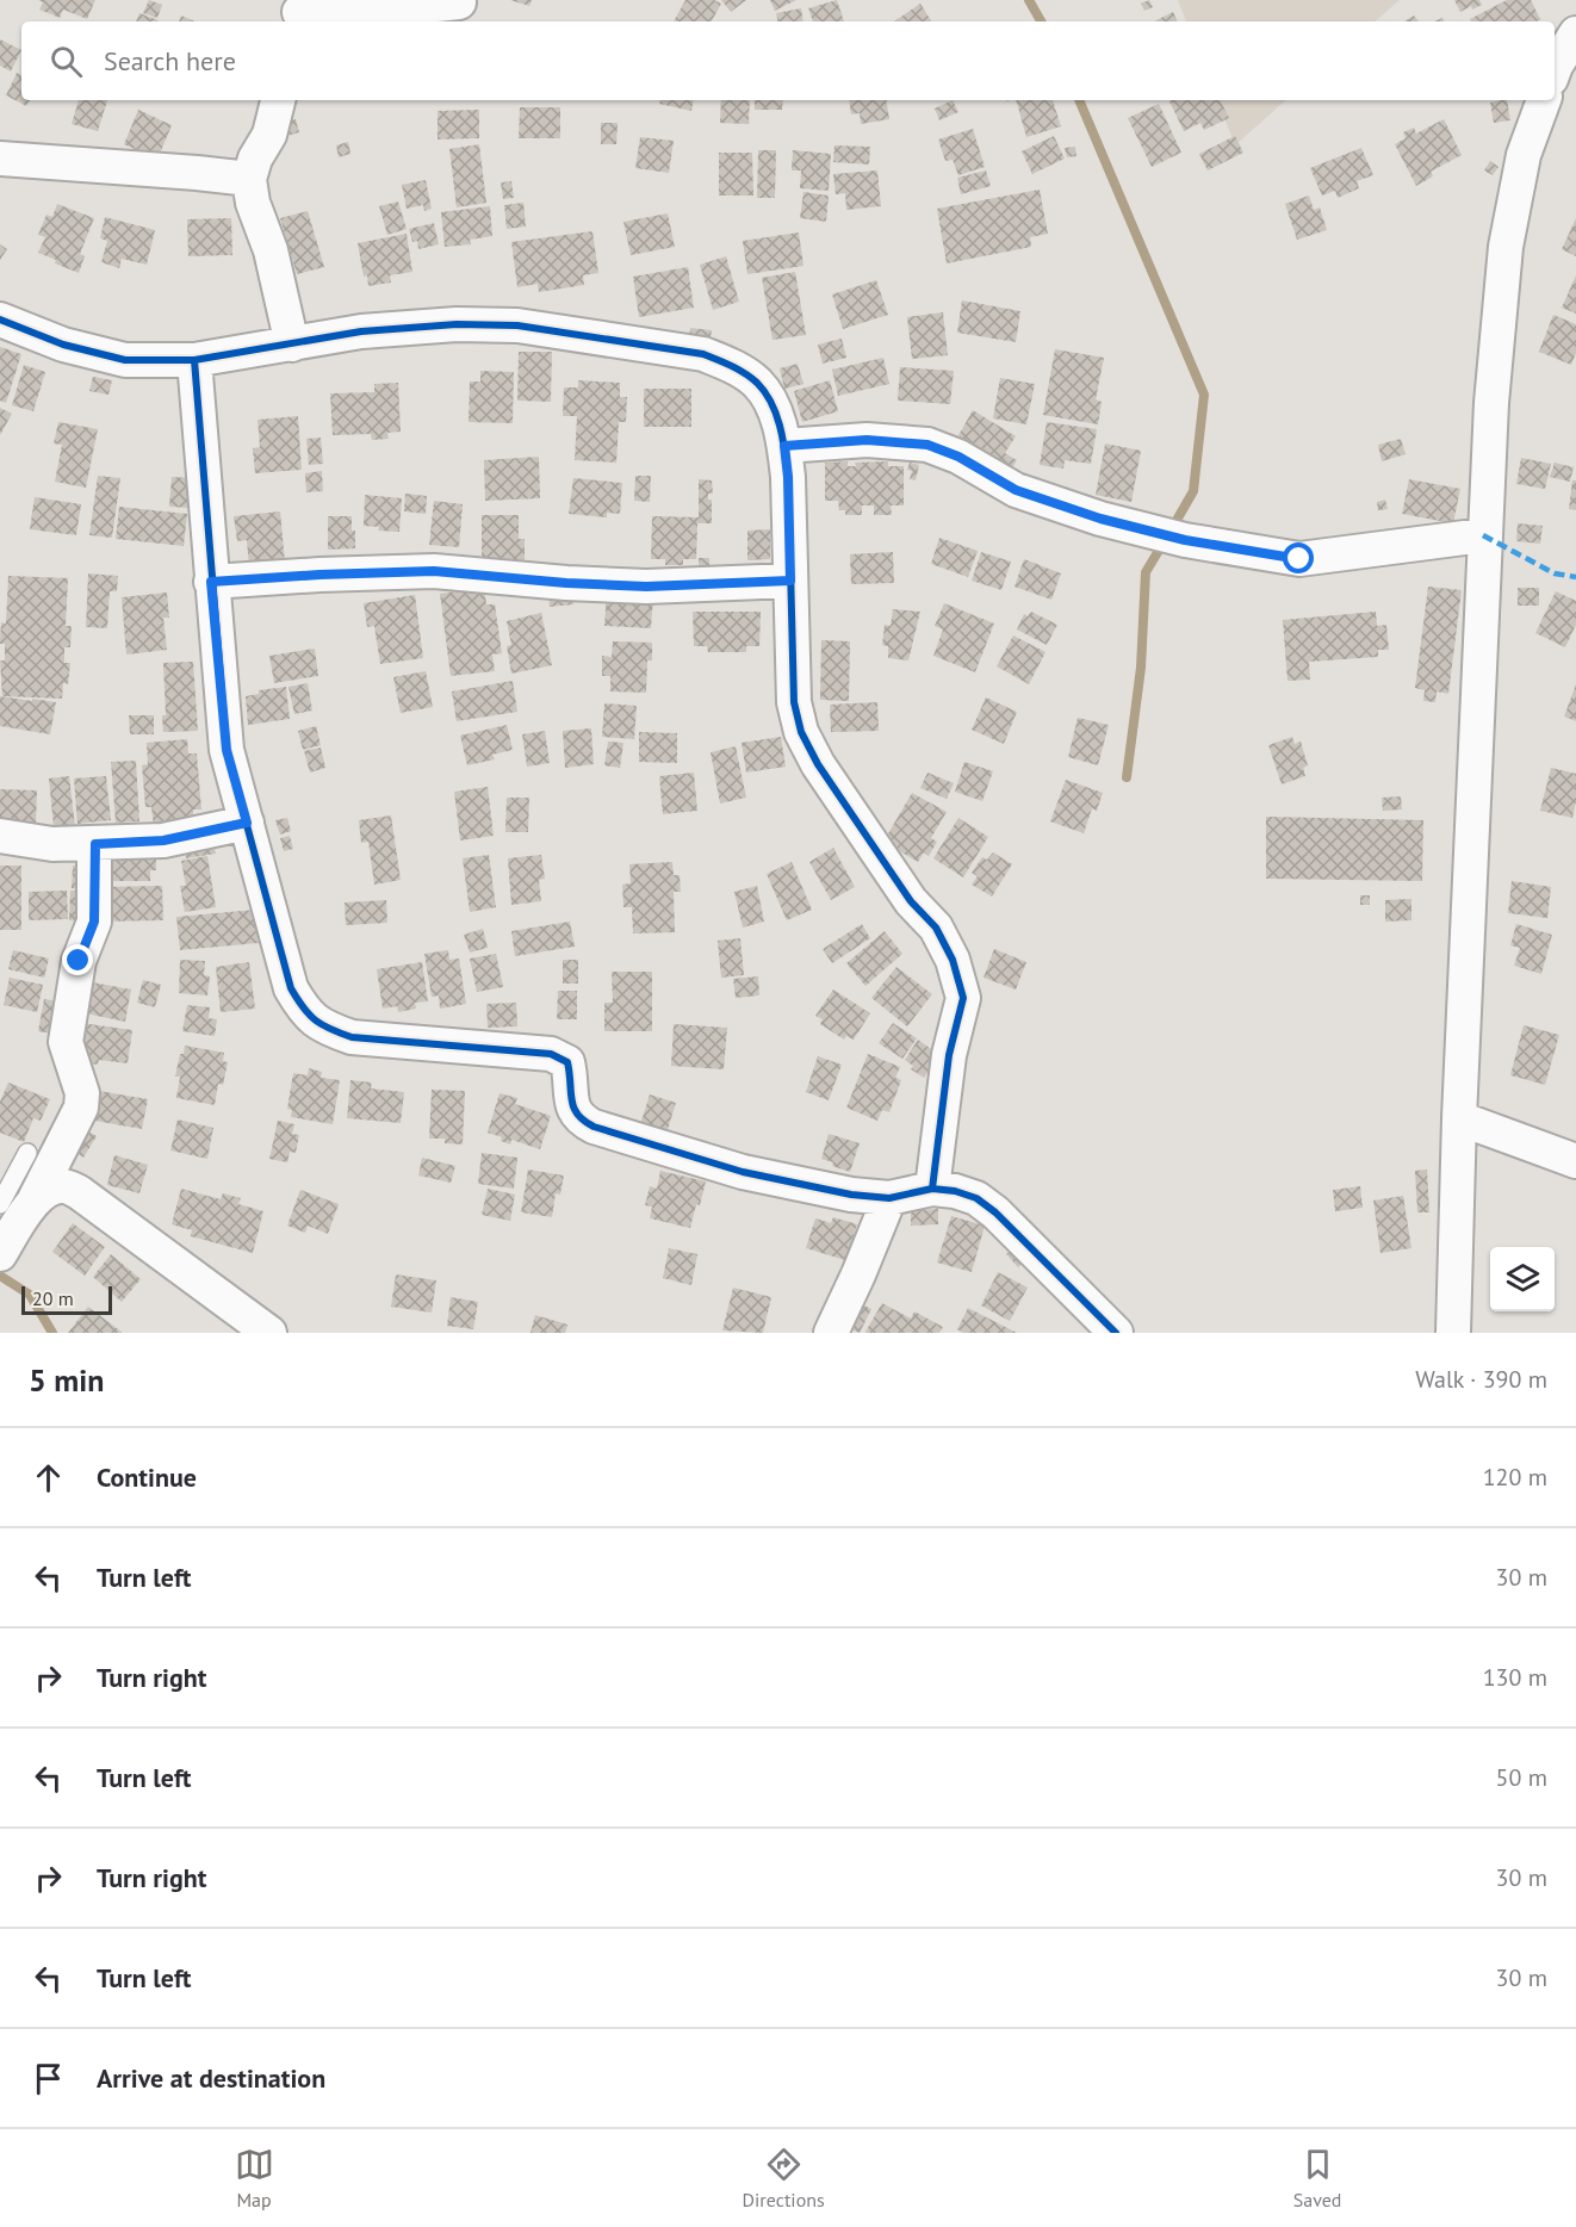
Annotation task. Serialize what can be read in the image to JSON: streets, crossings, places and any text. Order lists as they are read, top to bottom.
{
  "scale_bar": "20 m",
  "page": {
    "search": "Search here",
    "scale": "20 m",
    "heading": ["5 min", "Walk · 390 m"],
    "list": [
      ["Continue", "120 m"],
      ["Turn left", "30 m"],
      ["Turn right", "130 m"],
      ["Turn left", "50 m"],
      ["Turn right", "30 m"],
      ["Turn left", "30 m"],
      "Arrive at destination"
    ],
    "nav": ["Map", "Directions", "Saved"]
  }
}
